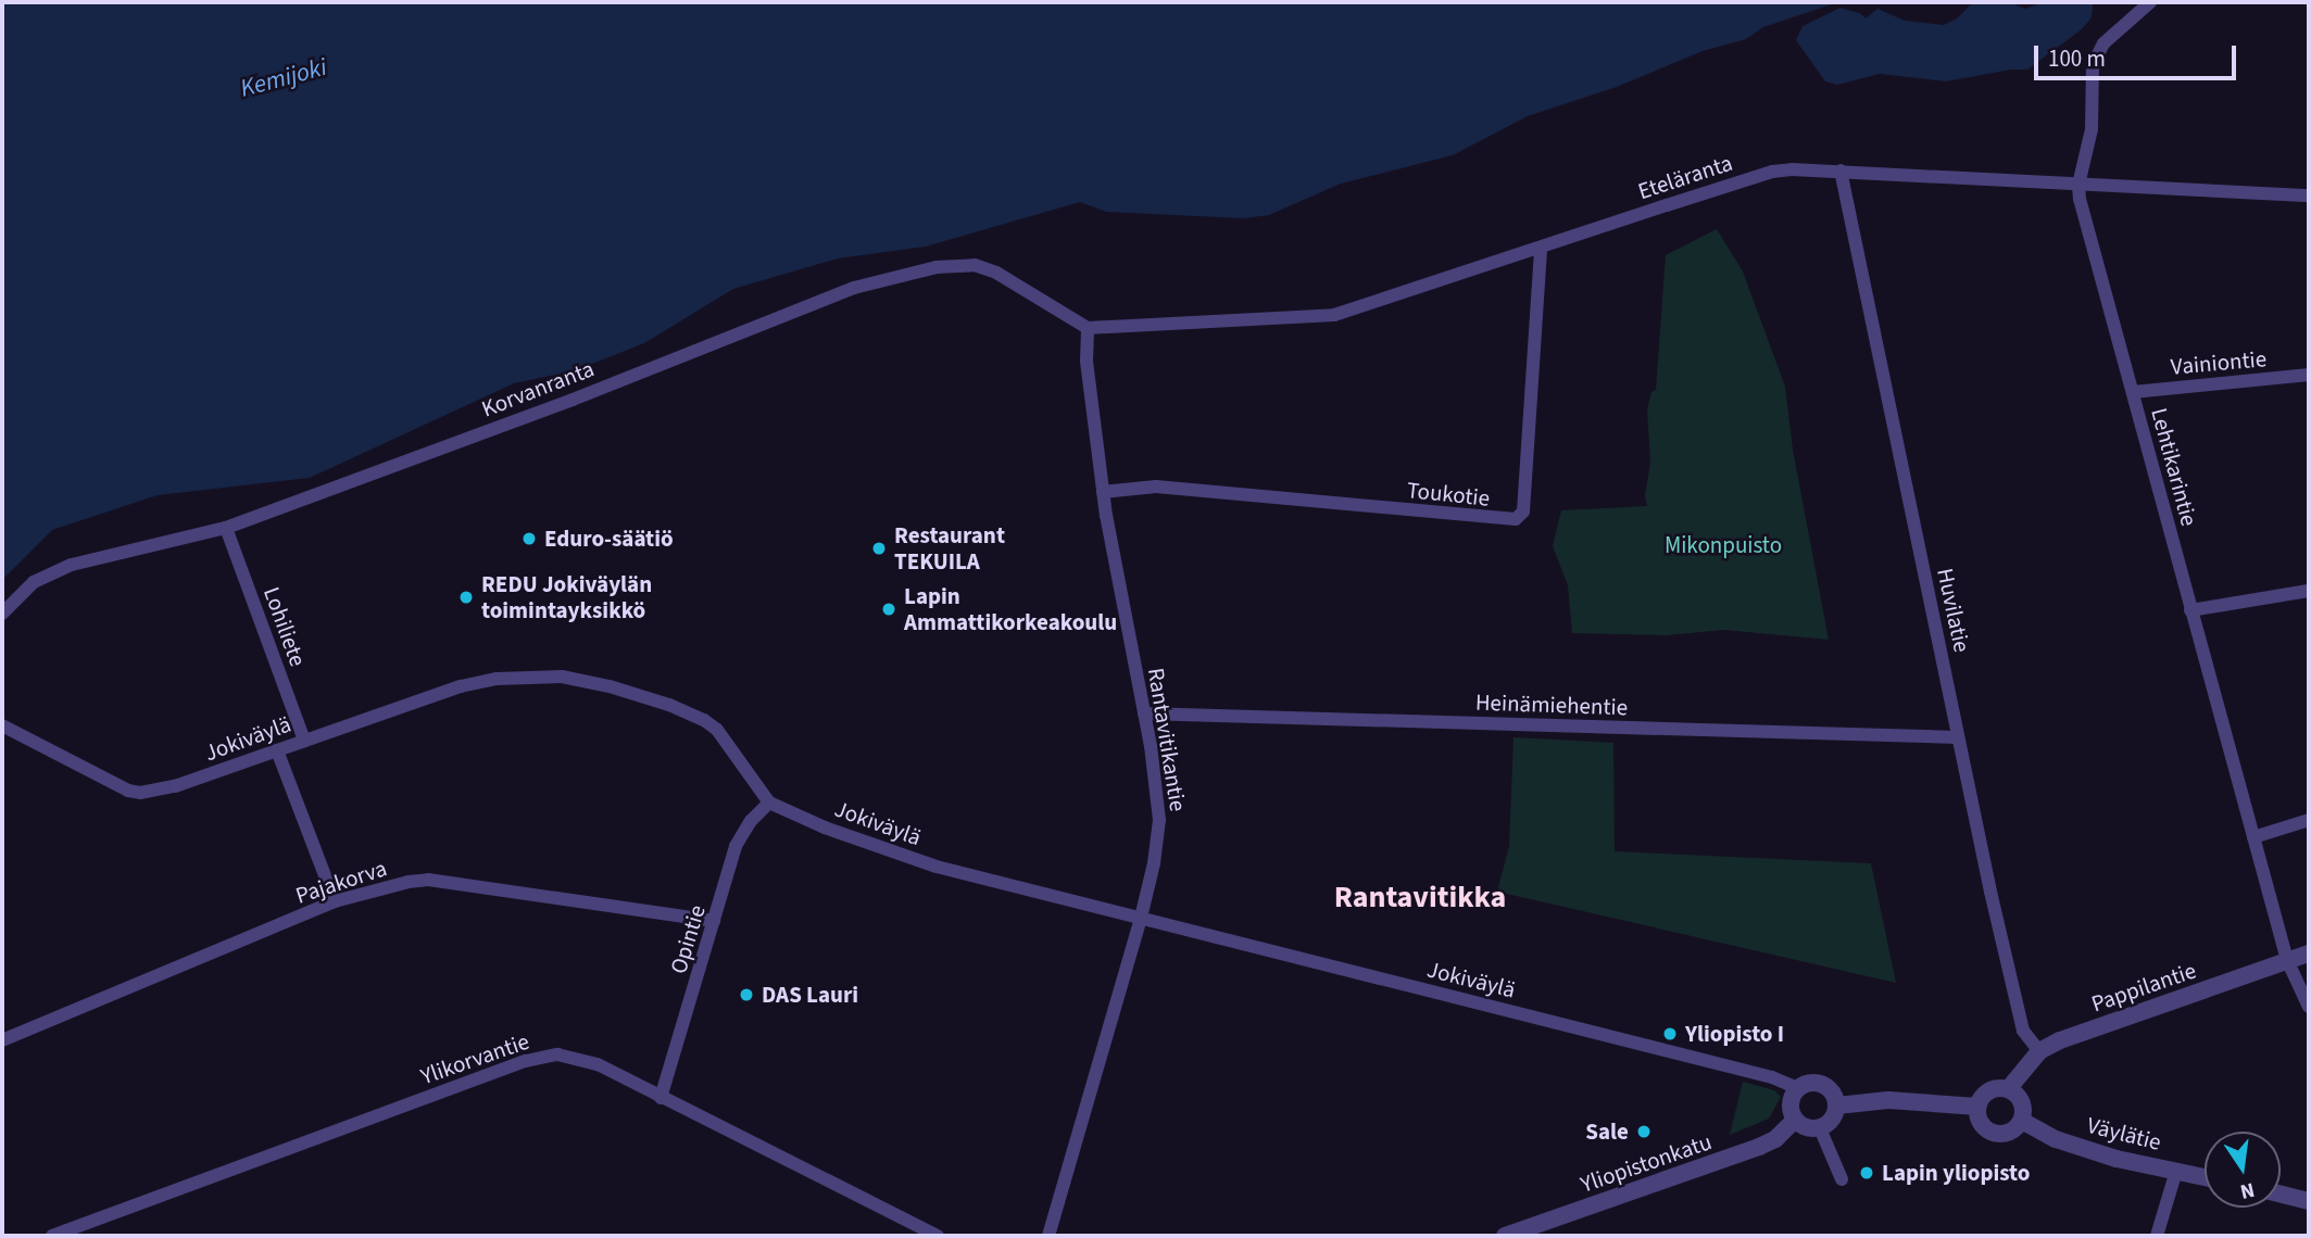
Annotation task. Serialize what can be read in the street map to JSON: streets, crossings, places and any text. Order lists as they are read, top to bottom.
{
  "streets": {
    "street": [
      "Eteläranta",
      "Vainiontie",
      "Korvanranta",
      "Lehtikarintie",
      "Toukotie",
      "Huvilatie",
      "Lohiliete",
      "Heinämiehentie",
      "Jokiväylä",
      "Rantavitikantie",
      "Pajakorva",
      "Opintie",
      "Pappilantie",
      "Ylikorvantie",
      "Väylätie",
      "Yliopistonkatu"
    ]
  },
  "crossings": [
    ["Eteläranta", "Korvanranta"],
    ["Eteläranta", "Lehtikarintie"],
    ["Eteläranta", "Toukotie"],
    ["Eteläranta", "Huvilatie"],
    ["Eteläranta", "Rantavitikantie"],
    ["Vainiontie", "Lehtikarintie"],
    ["Korvanranta", "Lohiliete"],
    ["Korvanranta", "Rantavitikantie"],
    ["Lehtikarintie", "Pappilantie"],
    ["Toukotie", "Rantavitikantie"],
    ["Huvilatie", "Heinämiehentie"],
    ["Huvilatie", "Pappilantie"],
    ["Lohiliete", "Jokiväylä"],
    ["Heinämiehentie", "Rantavitikantie"],
    ["Jokiväylä", "Rantavitikantie"],
    ["Jokiväylä", "Opintie"],
    ["Jokiväylä", "Yliopistonkatu"],
    ["Pajakorva", "Opintie"],
    ["Opintie", "Ylikorvantie"],
    ["Pappilantie", "Väylätie"]
  ],
  "districts": ["Rantavitikka"],
  "water": ["Kemijoki"],
  "parks": ["Mikonpuisto"],
  "places": [
    "Eduro-säätiö",
    "Restaurant TEKUILA",
    "REDU Jokiväylän toimintayksikkö",
    "Lapin Ammattikorkeakoulu",
    "DAS Lauri",
    "Yliopisto I",
    "Sale",
    "Lapin yliopisto"
  ],
  "scale_bar": "100 m",
  "north": "bottom"
}
